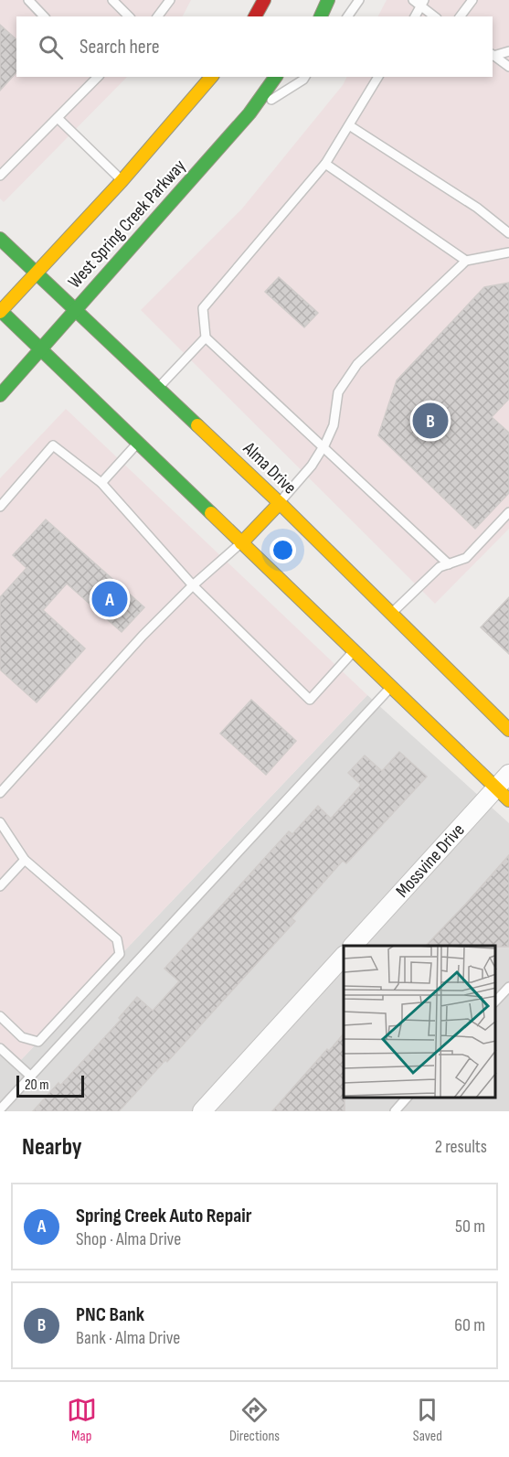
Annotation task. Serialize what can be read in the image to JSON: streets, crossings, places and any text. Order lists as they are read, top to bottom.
{
  "streets": {
    "main road": ["West Spring Creek Parkway", "Alma Drive"],
    "street": ["Mossvine Drive"]
  },
  "crossings": [
    ["West Spring Creek Parkway", "Alma Drive"]
  ],
  "scale_bar": "20 m",
  "page": {
    "search": "Search here",
    "pins": ["B", "A"],
    "scale": "20 m",
    "heading": ["Nearby", "2 results"],
    "list": [
      {
        "mark": "A",
        "name": "Spring Creek Auto Repair",
        "note": "Shop · Alma Drive",
        "value": "50 m"
      },
      {
        "mark": "B",
        "name": "PNC Bank",
        "note": "Bank · Alma Drive",
        "value": "60 m"
      }
    ],
    "nav": ["Map", "Directions", "Saved"]
  }
}
